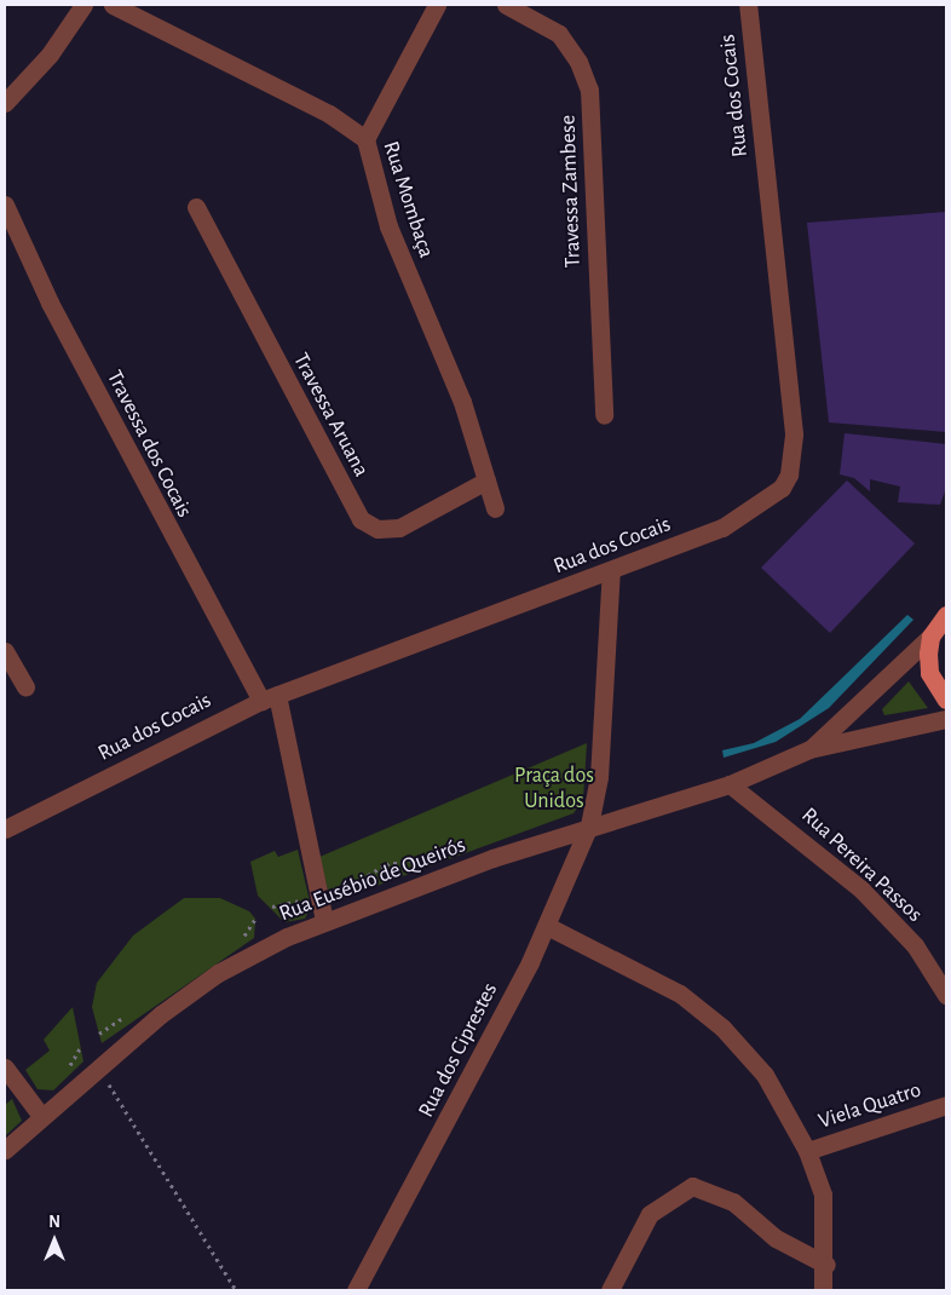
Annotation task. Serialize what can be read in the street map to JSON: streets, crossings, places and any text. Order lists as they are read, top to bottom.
{
  "streets": {
    "street": [
      "Rua dos Cocais",
      "Travessa Zambese",
      "Rua Mombaça",
      "Travessa Aruana",
      "Travessa dos Cocais",
      "Rua Pereira Passos",
      "Rua Eusébio de Queirós",
      "Rua dos Ciprestes",
      "Viela Quatro"
    ]
  },
  "crossings": [
    ["Rua dos Cocais", "Travessa dos Cocais"],
    ["Rua dos Cocais", "Rua dos Ciprestes"],
    ["Rua Mombaça", "Travessa Aruana"],
    ["Travessa dos Cocais", "Rua Eusébio de Queirós"],
    ["Rua Pereira Passos", "Rua Eusébio de Queirós"],
    ["Rua Eusébio de Queirós", "Rua dos Ciprestes"]
  ],
  "parks": ["Praça dos Unidos"],
  "north": "top"
}
